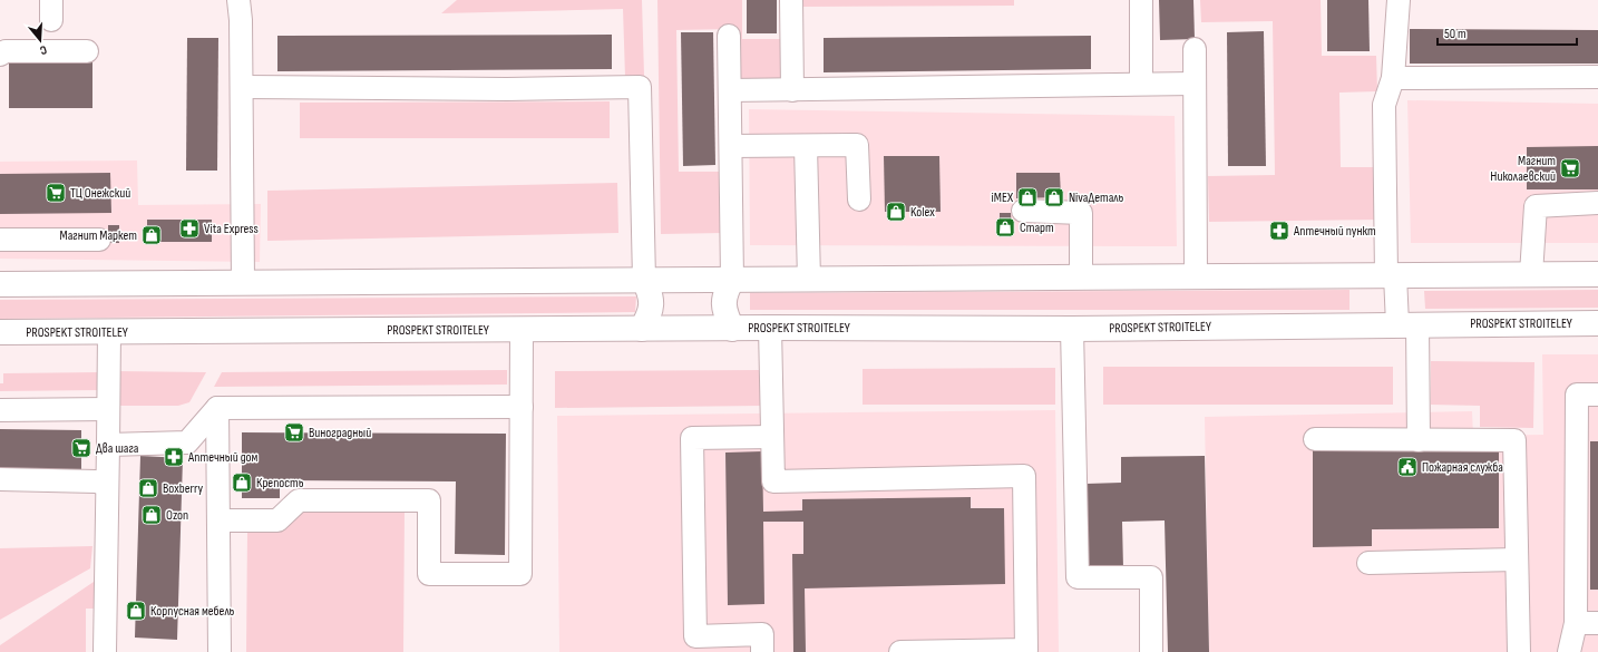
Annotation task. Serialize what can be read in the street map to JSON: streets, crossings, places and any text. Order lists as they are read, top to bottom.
{
  "streets": {
    "main road": ["PROSPEKT STROITELEY"]
  },
  "places": {
    "supermarket": [
      "Магнит Николаевский",
      "ТЦ Онежский",
      "Виноградный",
      "Два шага"
    ],
    "shop": [
      "iMEX",
      "NivaДеталь",
      "Kolex",
      "Старт",
      "Магнит Маркет",
      "Крепость",
      "Boxberry",
      "Ozon",
      "Корпусная мебель"
    ],
    "pharmacy": ["Vita Express", "Аптечный пункт", "Аптечный дом"],
    "public building": ["Пожарная служба"]
  },
  "scale_bar": "50 m",
  "north": "bottom"
}
